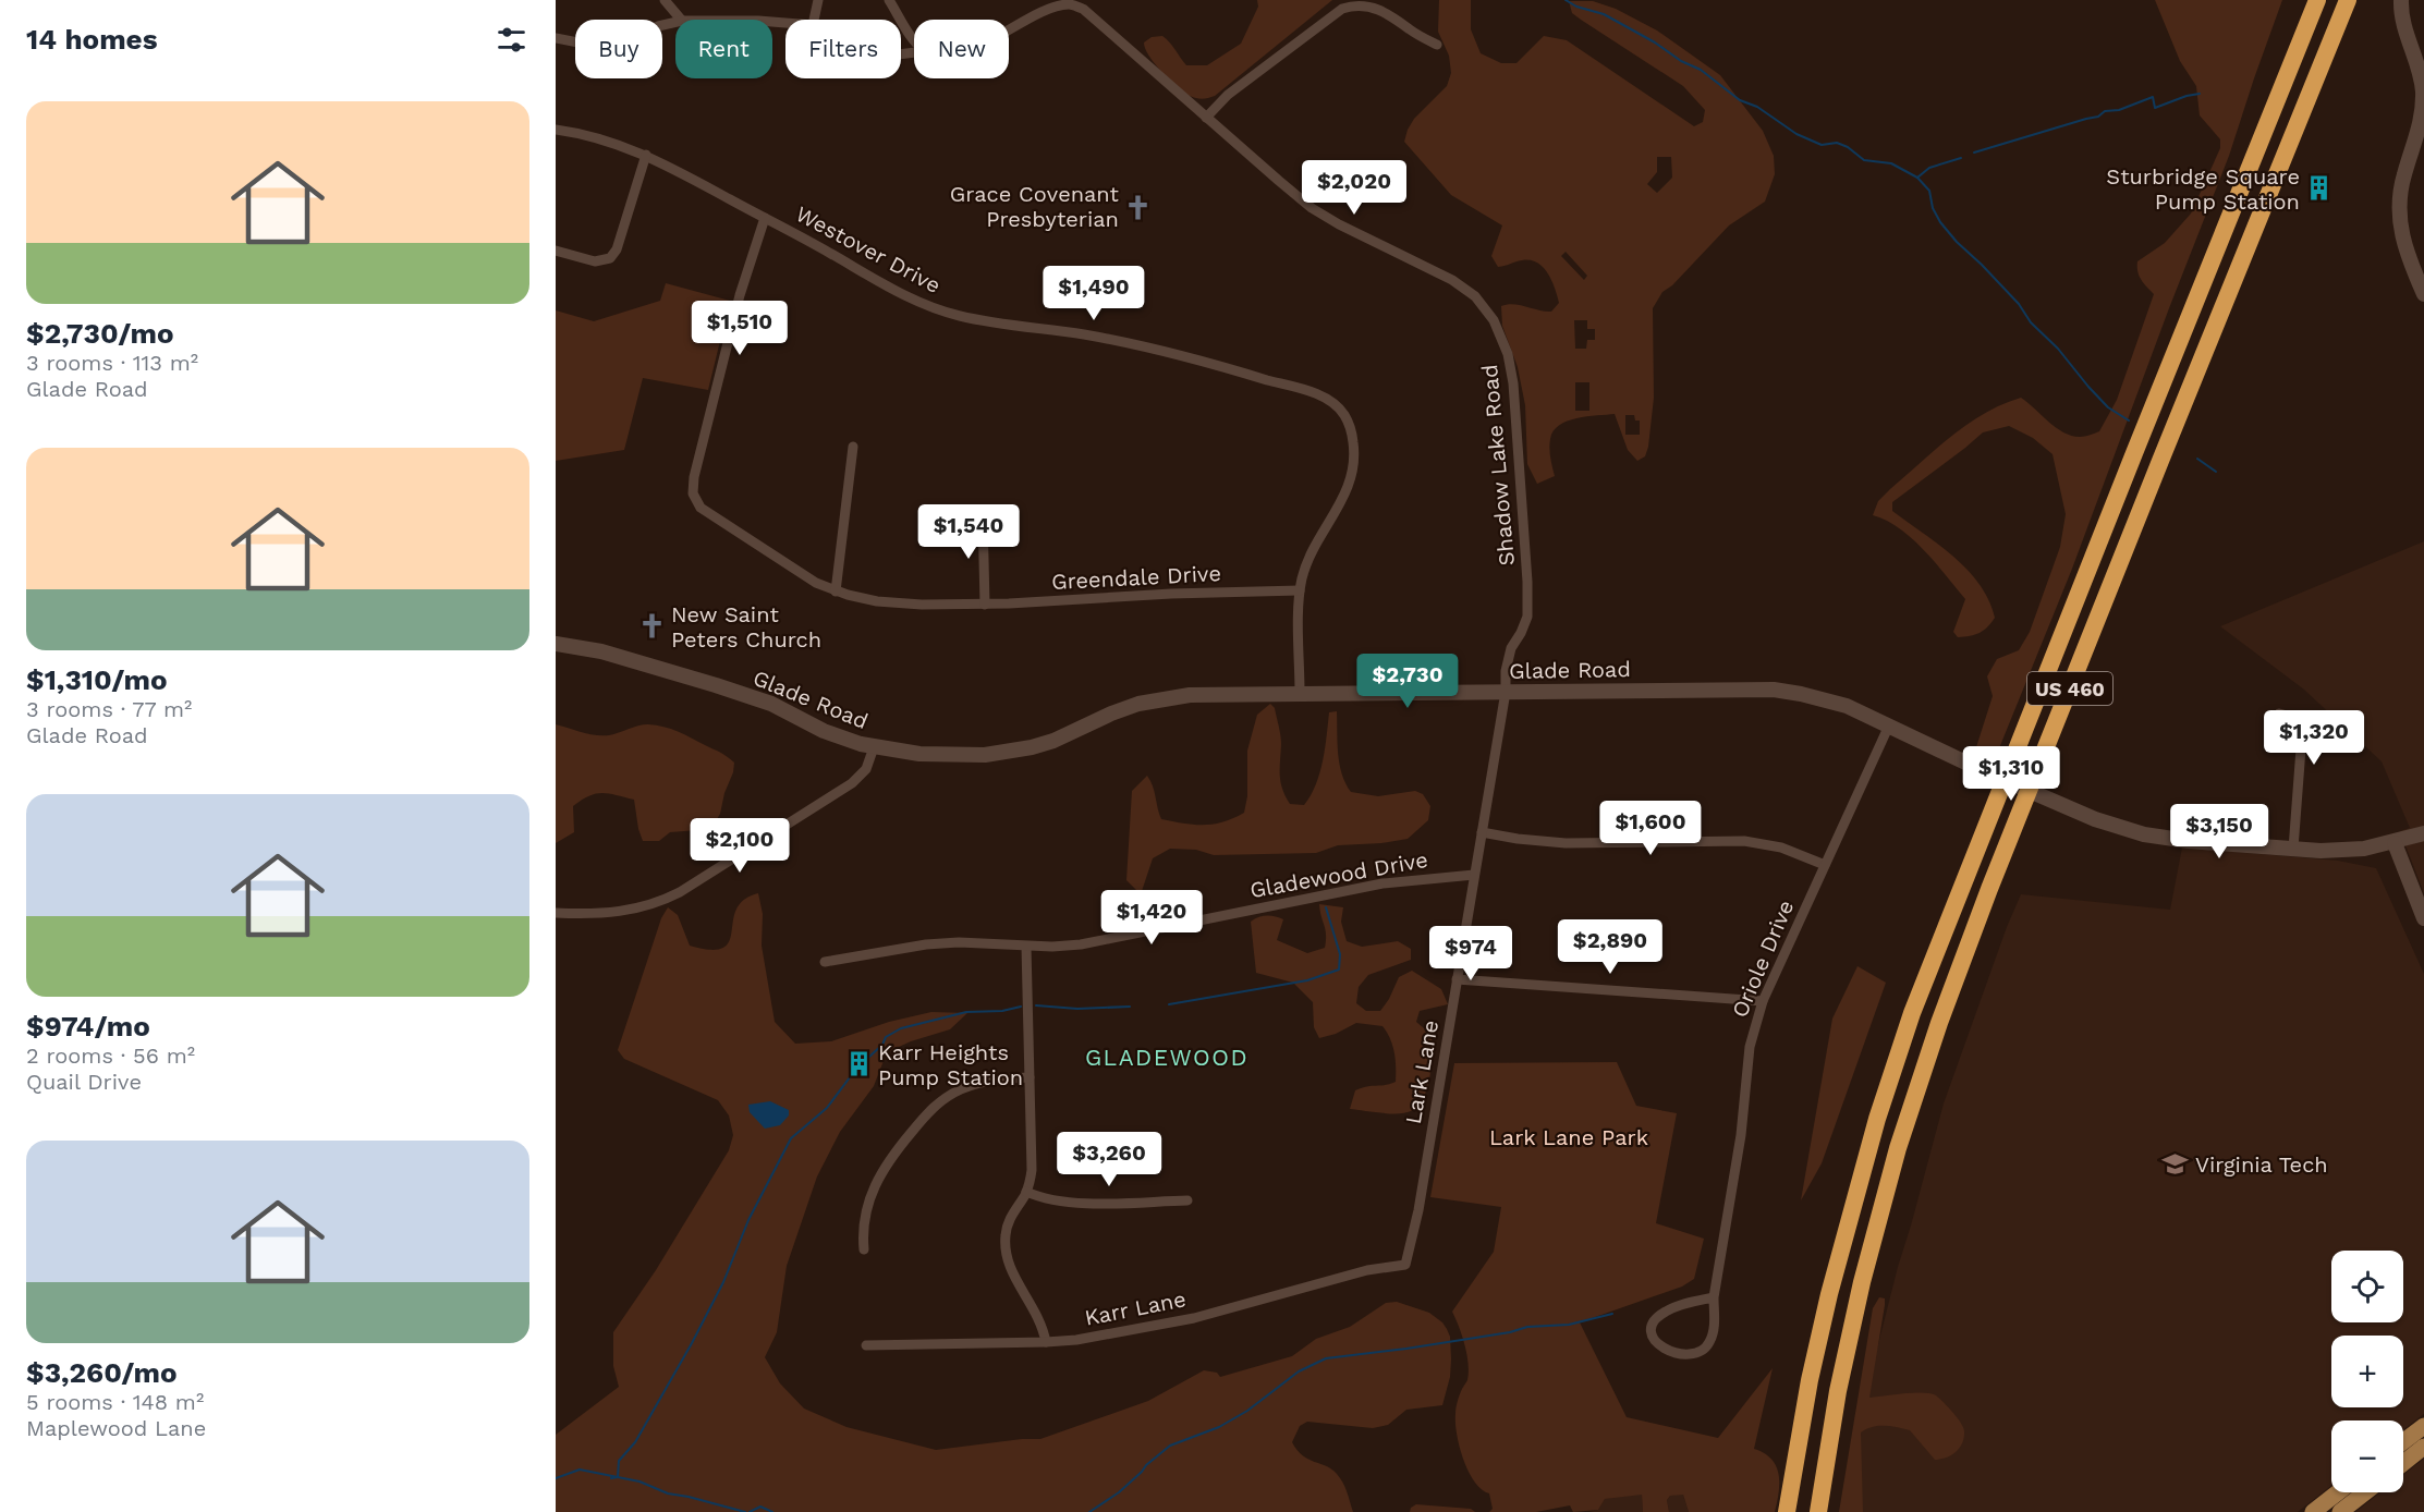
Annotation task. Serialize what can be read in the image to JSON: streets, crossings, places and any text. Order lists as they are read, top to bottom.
{
  "streets": {
    "highway": ["US 460"],
    "street": [
      "Westover Drive",
      "Shadow Lake Road",
      "Greendale Drive",
      "Glade Road",
      "Gladewood Drive",
      "Oriole Drive",
      "Lark Lane",
      "Karr Lane"
    ]
  },
  "crossings": [
    ["Westover Drive", "Greendale Drive"],
    ["Westover Drive", "Glade Road"],
    ["Shadow Lake Road", "Glade Road"],
    ["Shadow Lake Road", "Lark Lane"],
    ["Glade Road", "Oriole Drive"],
    ["Glade Road", "Lark Lane"],
    ["Gladewood Drive", "Lark Lane"],
    ["Lark Lane", "Karr Lane"]
  ],
  "districts": ["GLADEWOOD"],
  "parks": ["Lark Lane Park"],
  "places": {
    "building": ["Sturbridge Square Pump Station", "Karr Heights Pump Station"],
    "church": ["Grace Covenant Presbyterian", "New Saint Peters Church"],
    "school or university": ["Virginia Tech"]
  },
  "page": {
    "heading": "14 homes",
    "chip": [
      "Buy",
      "Rent",
      "Filters",
      "New"
    ],
    "list": [
      {
        "name": "$2,730/mo",
        "note": "3 rooms · 113 m² · Glade Road"
      },
      {
        "name": "$1,310/mo",
        "note": "3 rooms · 77 m² · Glade Road"
      },
      {
        "name": "$974/mo",
        "note": "2 rooms · 56 m² · Quail Drive"
      },
      {
        "name": "$3,260/mo",
        "note": "5 rooms · 148 m² · Maplewood Lane"
      }
    ],
    "price": [
      "$2,020",
      "$1,490",
      "$1,510",
      "$1,540",
      "$2,730",
      "$1,320",
      "$1,310",
      "$1,600",
      "$3,150",
      "$2,100",
      "$1,420",
      "$2,890",
      "$974",
      "$3,260"
    ],
    "map_buttons": ["+", "−"]
  }
}
